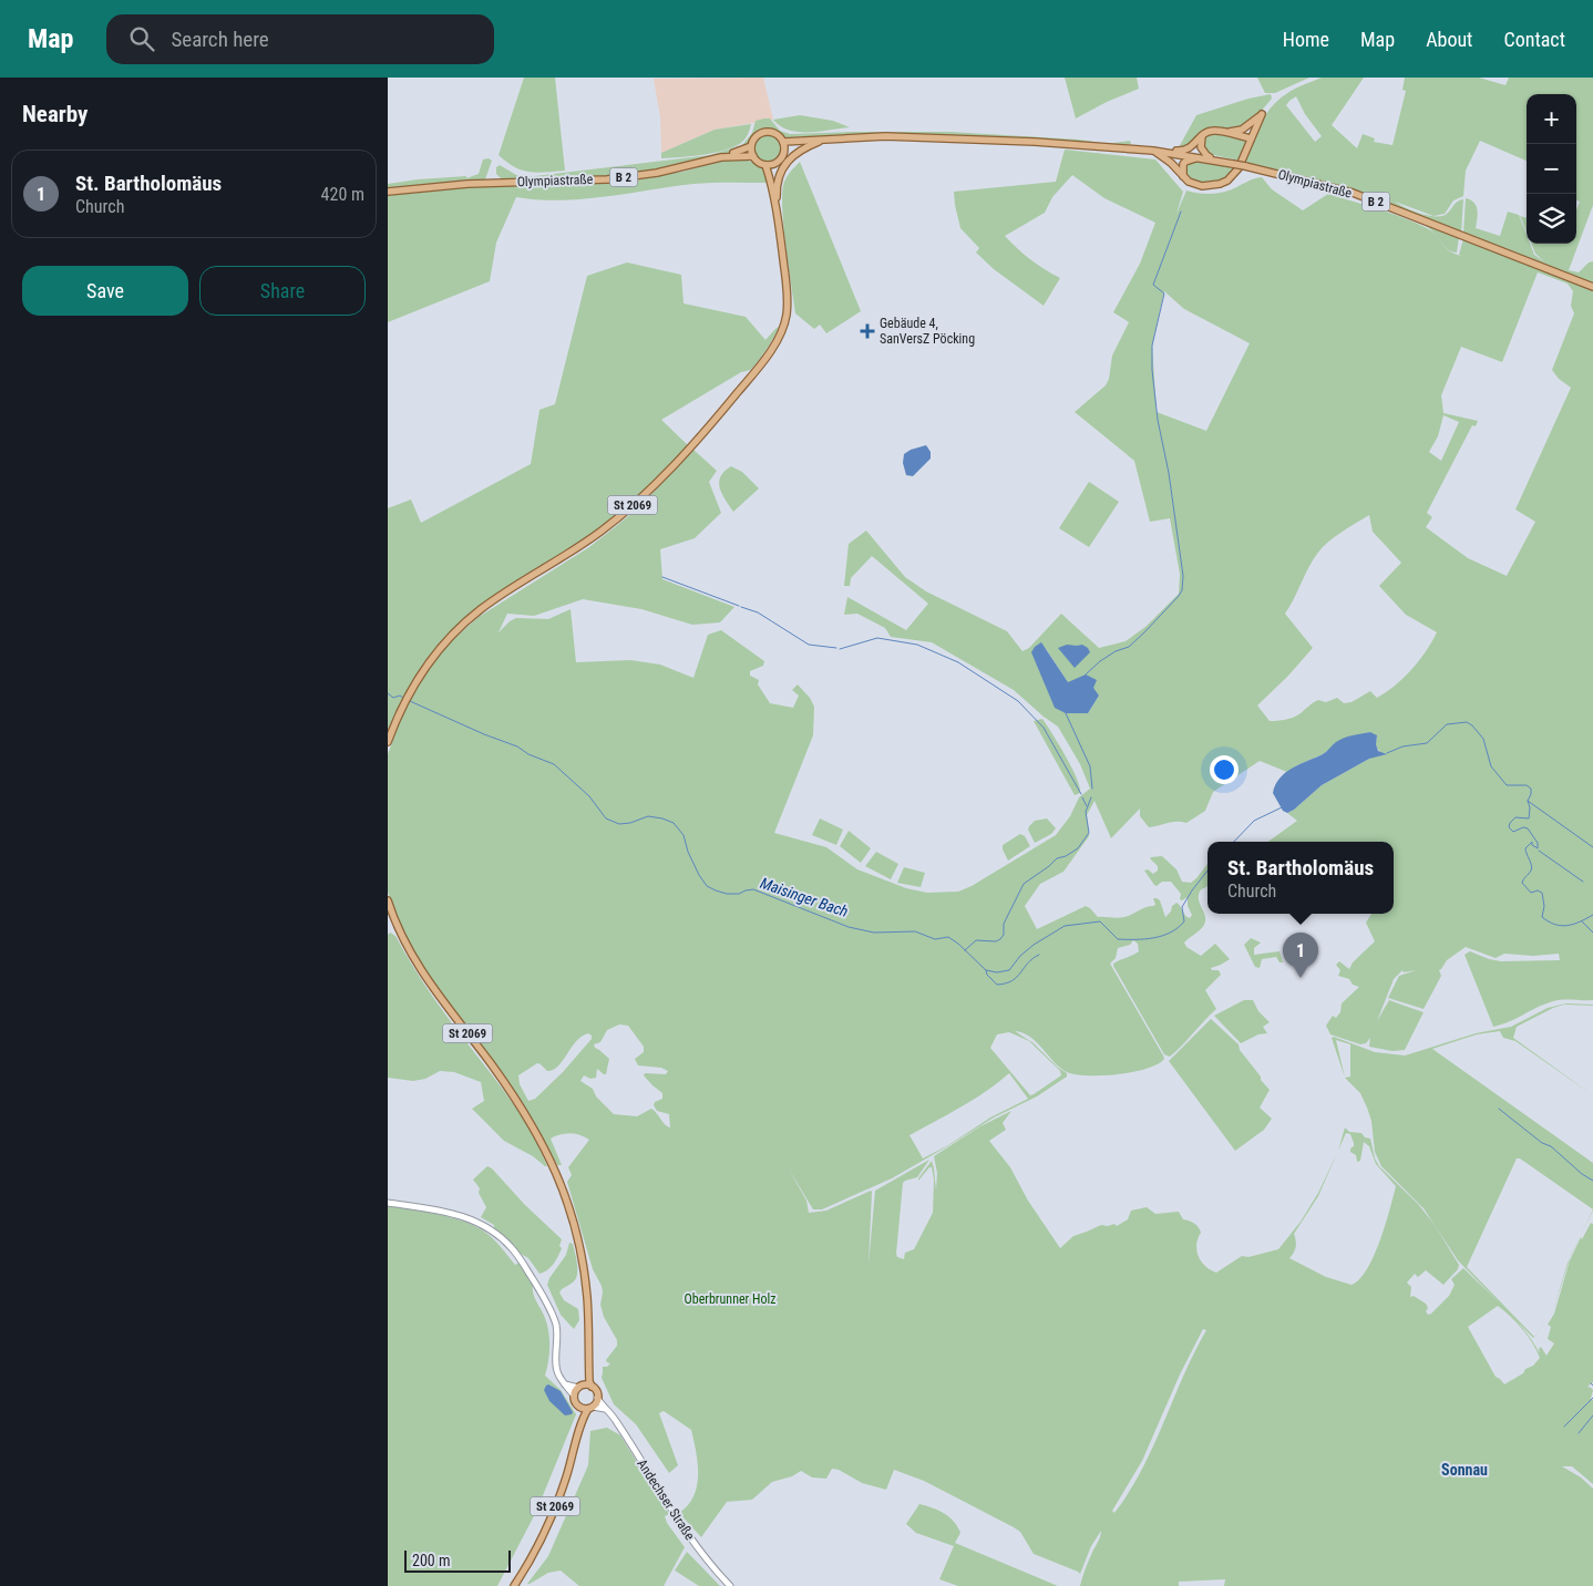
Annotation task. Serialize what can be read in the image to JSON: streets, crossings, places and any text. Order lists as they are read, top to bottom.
{
  "streets": {
    "main road": ["B 2", "Olympiastraße", "St 2069"],
    "street": ["Andechser Straße"]
  },
  "crossings": [
    ["B 2", "Olympiastraße"],
    ["B 2", "St 2069"],
    ["Olympiastraße", "St 2069"],
    ["St 2069", "Andechser Straße"]
  ],
  "districts": ["Sonnau"],
  "water": ["Maisinger Bach"],
  "parks": ["Oberbrunner Holz"],
  "places": {
    "health": ["Gebäude 4, SanVersZ Pöcking"]
  },
  "scale_bar": "200 m",
  "page": {
    "header": "Map",
    "search": "Search here",
    "nav": [
      "Home",
      "Map",
      "About",
      "Contact"
    ],
    "heading": "Nearby",
    "map_buttons": ["+", "−"],
    "list": [
      {
        "mark": "1",
        "name": "St. Bartholomäus",
        "note": "Church",
        "value": "420 m"
      }
    ],
    "buttons": ["Save", "Share"],
    "popup": ["St. Bartholomäus", "Church"],
    "pins": "1",
    "scale": "200 m"
  }
}
